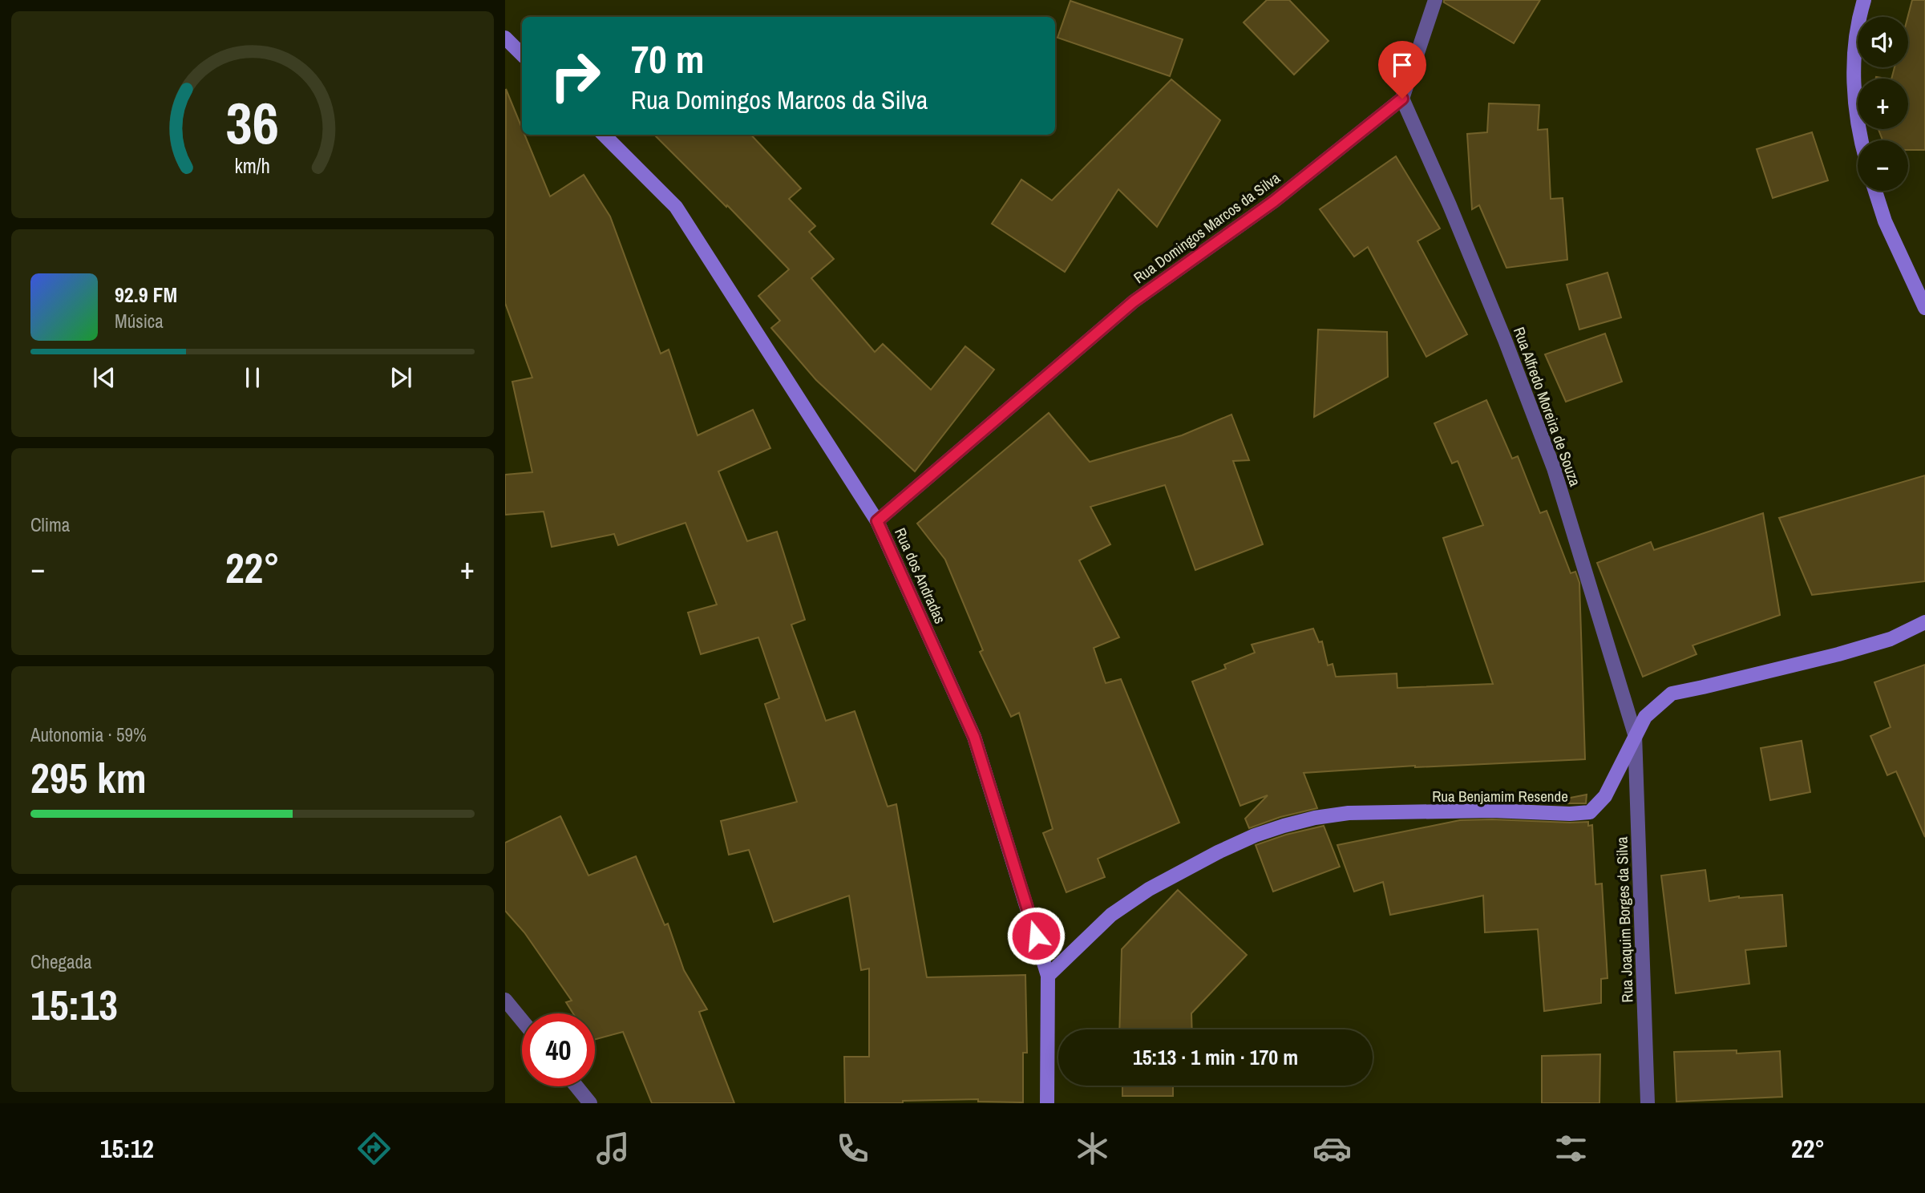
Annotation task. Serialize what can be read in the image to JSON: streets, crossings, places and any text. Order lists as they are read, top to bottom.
{
  "streets": {
    "street": [
      "Rua Domingos Marcos da Silva",
      "Rua Alfredo Moreira de Souza",
      "Rua dos Andradas",
      "Rua Benjamim Resende",
      "Rua Joaquim Borges da Silva"
    ]
  },
  "crossings": [
    ["Rua Domingos Marcos da Silva", "Rua Alfredo Moreira de Souza"],
    ["Rua Domingos Marcos da Silva", "Rua dos Andradas"],
    ["Rua Alfredo Moreira de Souza", "Rua Benjamim Resende"],
    ["Rua Alfredo Moreira de Souza", "Rua Joaquim Borges da Silva"],
    ["Rua dos Andradas", "Rua Benjamim Resende"],
    ["Rua Benjamim Resende", "Rua Joaquim Borges da Silva"]
  ],
  "page": {
    "map_buttons": ["+", "−"],
    "turn": ["70 m", "Rua Domingos Marcos da Silva"],
    "song": ["92.9 FM", "Música"],
    "tile": [
      "Clima",
      ["Autonomia · 59%", "295 km"],
      ["Chegada", "15:13"]
    ],
    "heat": ["−", "22°", "+"],
    "limit": "40",
    "trip": "15:13 · 1 min · 170 m",
    "tabs": ["15:12", "22°"],
    "gauge": ["36", "km/h"]
  }
}
